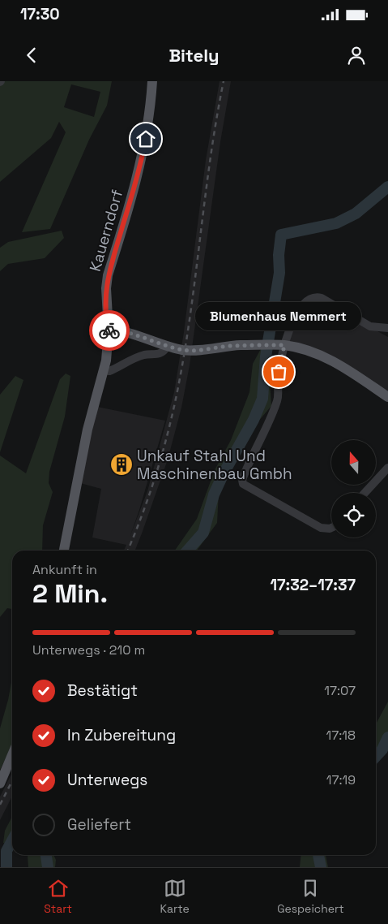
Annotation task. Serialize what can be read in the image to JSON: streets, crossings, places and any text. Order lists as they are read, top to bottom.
{
  "streets": {
    "main road": ["Kauerndorf"]
  },
  "places": {
    "other": ["Blumenhaus Nemmert"],
    "building": ["Unkauf Stahl Und Maschinenbau Gmbh"]
  },
  "north": "top",
  "page": {
    "status": "17:30",
    "header": "Bitely",
    "bubble": "Blumenhaus Nemmert",
    "heading": ["2 Min.", "Ankunft in", "17:32–17:37"],
    "bar": "Unterwegs · 210 m",
    "list": [
      ["Bestätigt", "17:07"],
      ["In Zubereitung", "17:18"],
      ["Unterwegs", "17:19"],
      "Geliefert"
    ],
    "tabs": ["Start", "Karte", "Gespeichert"]
  }
}
